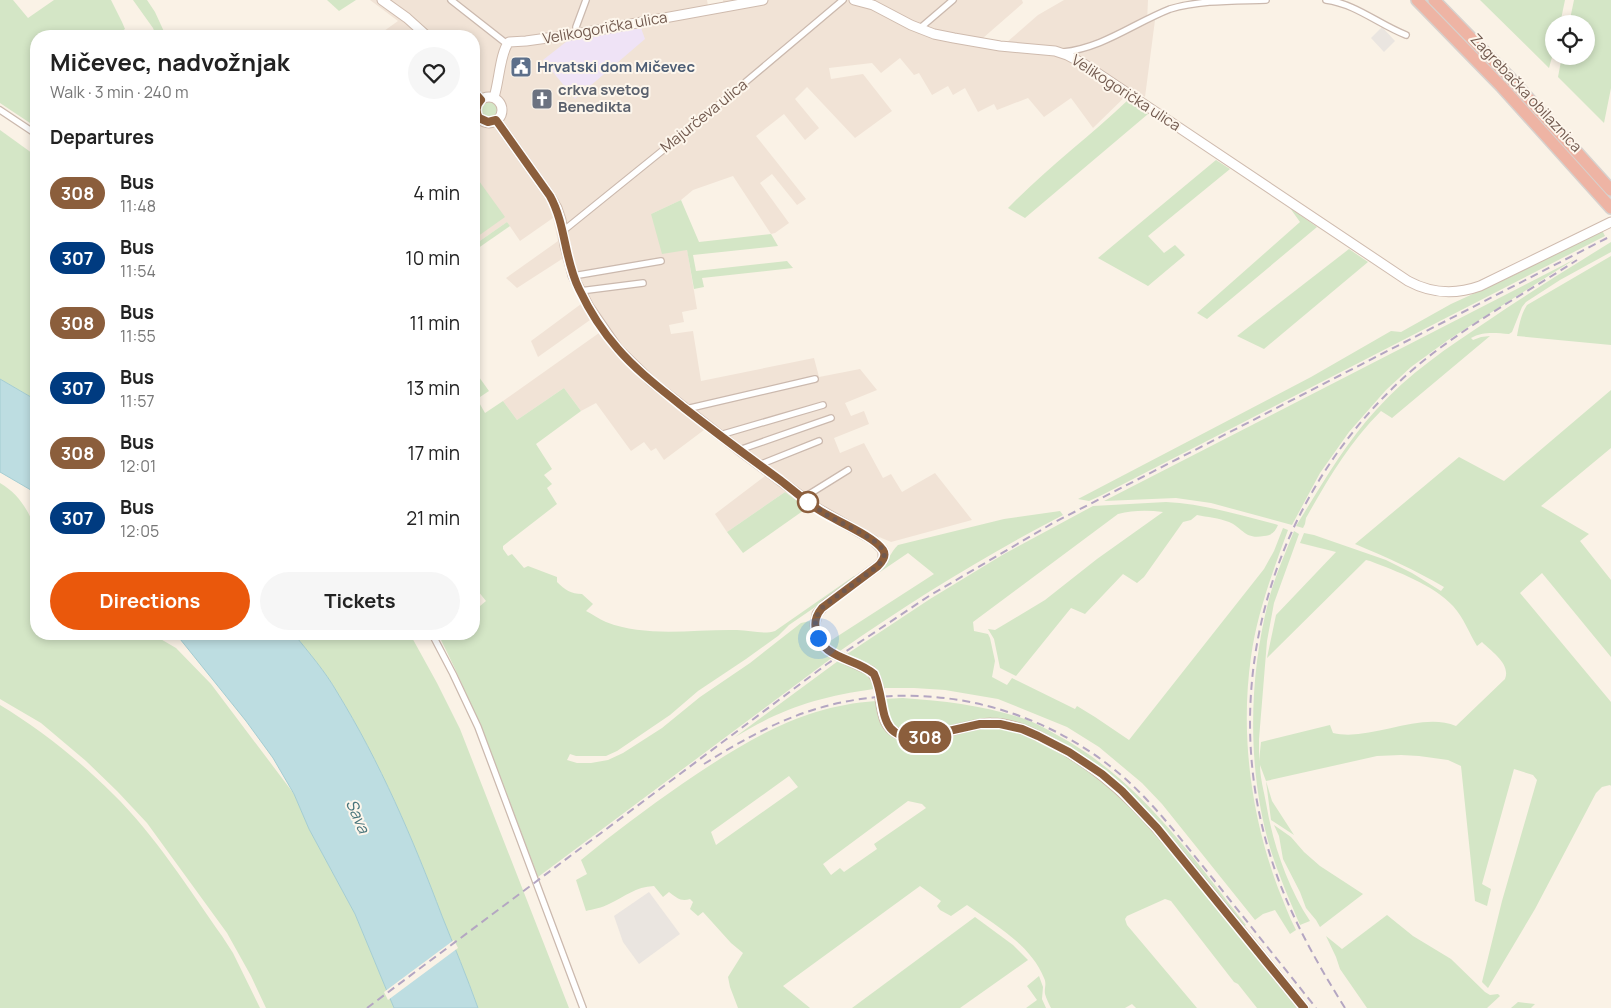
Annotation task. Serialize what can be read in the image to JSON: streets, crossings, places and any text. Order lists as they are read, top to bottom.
{
  "streets": {
    "highway": ["Zagrebačka obilaznica"],
    "main road": ["Velikogorička ulica"],
    "street": ["Majurčeva ulica"]
  },
  "water": ["Sava"],
  "places": {
    "public building": ["Hrvatski dom Mičevec"],
    "church": ["crkva svetog Benedikta"]
  },
  "lines": ["bus line 308"],
  "page": {
    "on_map": "308",
    "heading": [
      ["Mičevec, nadvožnjak", "Walk · 3 min · 240 m"],
      "Departures"
    ],
    "list": [
      {
        "mark": "308",
        "name": "Bus",
        "note": "11:48",
        "value": "4 min"
      },
      {
        "mark": "307",
        "name": "Bus",
        "note": "11:54",
        "value": "10 min"
      },
      {
        "mark": "308",
        "name": "Bus",
        "note": "11:55",
        "value": "11 min"
      },
      {
        "mark": "307",
        "name": "Bus",
        "note": "11:57",
        "value": "13 min"
      },
      {
        "mark": "308",
        "name": "Bus",
        "note": "12:01",
        "value": "17 min"
      },
      {
        "mark": "307",
        "name": "Bus",
        "note": "12:05",
        "value": "21 min"
      }
    ],
    "buttons": ["Directions", "Tickets"]
  }
}
